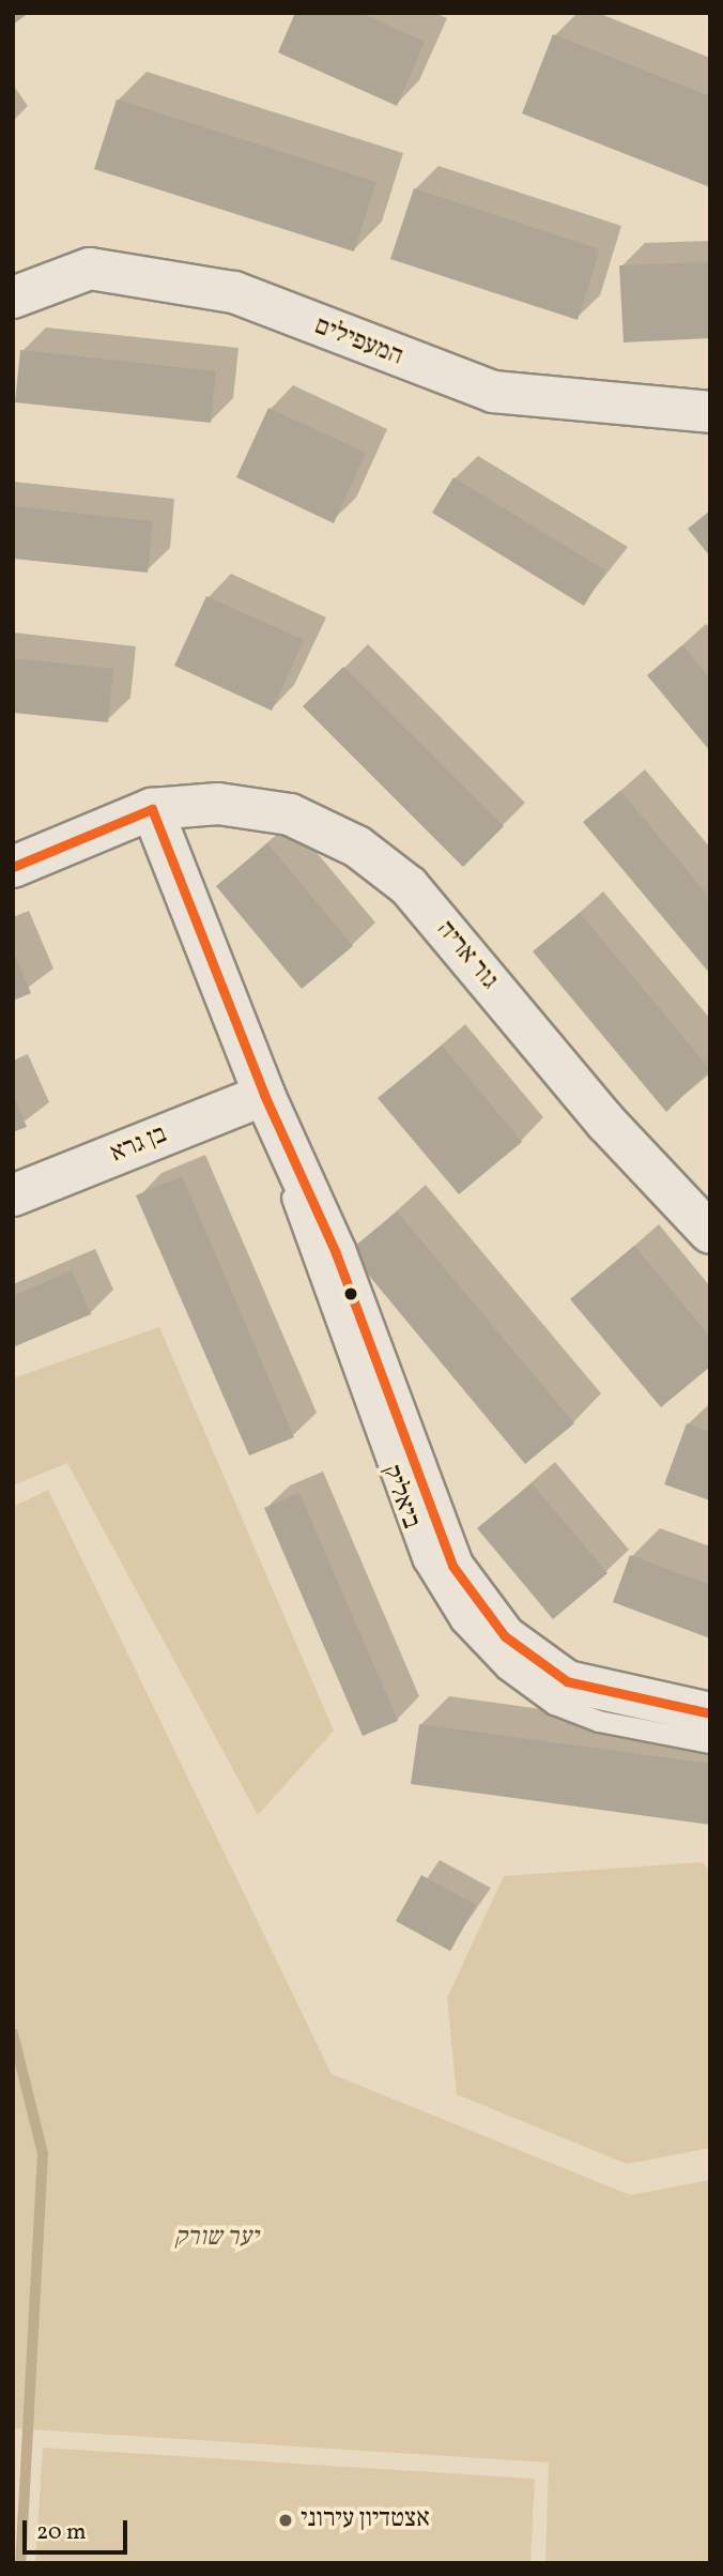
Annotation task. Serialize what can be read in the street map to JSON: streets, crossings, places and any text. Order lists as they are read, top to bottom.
{
  "streets": {
    "street": [
      "המעפילים",
      "גור אריה",
      "בן גרא",
      "ביאליק"
    ]
  },
  "crossings": [
    ["גור אריה", "ביאליק"],
    ["בן גרא", "ביאליק"]
  ],
  "parks": ["יער שורק"],
  "places": ["אצטדיון עירוני"],
  "scale_bar": "20 m"
}
